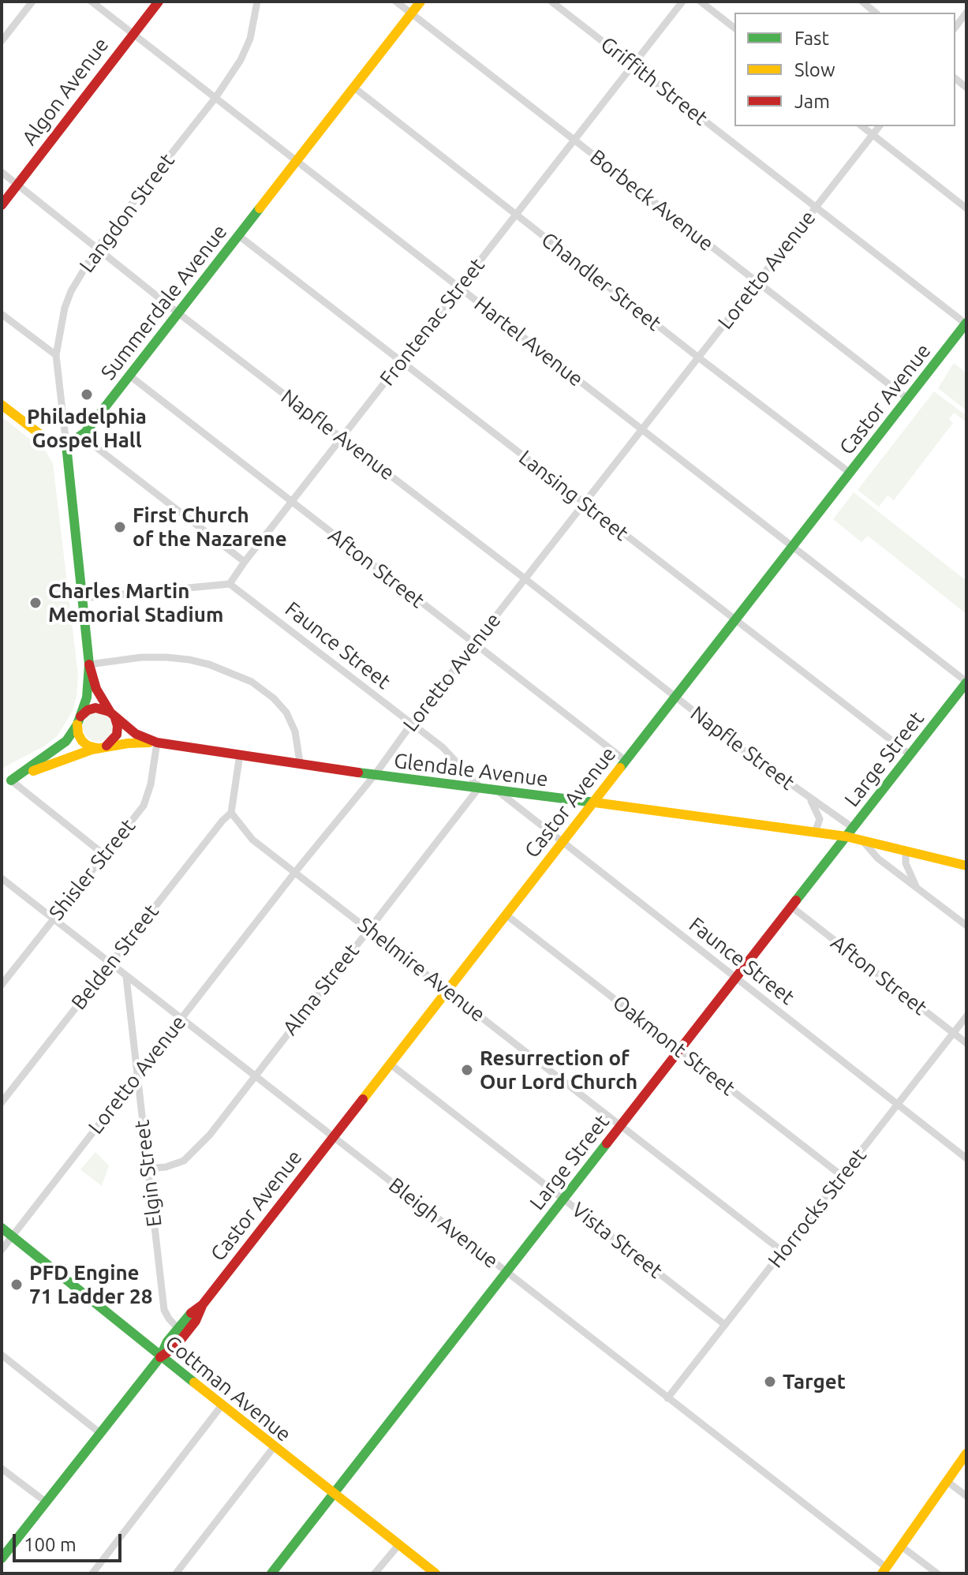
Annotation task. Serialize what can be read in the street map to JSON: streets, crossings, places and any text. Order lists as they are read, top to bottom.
{
  "streets": {
    "street": [
      "Griffith Street",
      "Algon Avenue",
      "Borbeck Avenue",
      "Langdon Street",
      "Loretto Avenue",
      "Chandler Street",
      "Summerdale Avenue",
      "Frontenac Street",
      "Hartel Avenue",
      "Castor Avenue",
      "Napfle Avenue",
      "Lansing Street",
      "Afton Street",
      "Faunce Street",
      "Napfle Street",
      "Large Street",
      "Glendale Avenue",
      "Shisler Street",
      "Belden Street",
      "Shelmire Avenue",
      "Alma Street",
      "Oakmont Street",
      "Elgin Street",
      "Horrocks Street",
      "Bleigh Avenue",
      "Vista Street",
      "Cottman Avenue"
    ]
  },
  "crossings": [
    ["Griffith Street", "Loretto Avenue"],
    ["Griffith Street", "Frontenac Street"],
    ["Griffith Street", "Castor Avenue"],
    ["Algon Avenue", "Hartel Avenue"],
    ["Algon Avenue", "Napfle Avenue"],
    ["Borbeck Avenue", "Loretto Avenue"],
    ["Borbeck Avenue", "Summerdale Avenue"],
    ["Borbeck Avenue", "Frontenac Street"],
    ["Borbeck Avenue", "Castor Avenue"],
    ["Langdon Street", "Summerdale Avenue"],
    ["Langdon Street", "Hartel Avenue"],
    ["Langdon Street", "Napfle Avenue"],
    ["Loretto Avenue", "Chandler Street"],
    ["Loretto Avenue", "Hartel Avenue"],
    ["Loretto Avenue", "Napfle Avenue"],
    ["Loretto Avenue", "Lansing Street"],
    ["Loretto Avenue", "Afton Street"],
    ["Loretto Avenue", "Faunce Street"],
    ["Loretto Avenue", "Glendale Avenue"],
    ["Loretto Avenue", "Shelmire Avenue"],
    ["Loretto Avenue", "Elgin Street"],
    ["Loretto Avenue", "Bleigh Avenue"],
    ["Loretto Avenue", "Cottman Avenue"],
    ["Chandler Street", "Summerdale Avenue"],
    ["Chandler Street", "Frontenac Street"],
    ["Chandler Street", "Castor Avenue"],
    ["Summerdale Avenue", "Hartel Avenue"],
    ["Summerdale Avenue", "Napfle Avenue"],
    ["Summerdale Avenue", "Lansing Street"],
    ["Summerdale Avenue", "Afton Street"],
    ["Frontenac Street", "Hartel Avenue"],
    ["Frontenac Street", "Napfle Avenue"],
    ["Frontenac Street", "Lansing Street"],
    ["Frontenac Street", "Afton Street"],
    ["Frontenac Street", "Faunce Street"],
    ["Hartel Avenue", "Castor Avenue"],
    ["Hartel Avenue", "Large Street"],
    ["Castor Avenue", "Napfle Avenue"],
    ["Castor Avenue", "Lansing Street"],
    ["Castor Avenue", "Afton Street"],
    ["Castor Avenue", "Faunce Street"],
    ["Castor Avenue", "Napfle Street"],
    ["Castor Avenue", "Glendale Avenue"],
    ["Castor Avenue", "Shelmire Avenue"],
    ["Castor Avenue", "Oakmont Street"],
    ["Castor Avenue", "Elgin Street"],
    ["Castor Avenue", "Bleigh Avenue"],
    ["Castor Avenue", "Vista Street"],
    ["Castor Avenue", "Cottman Avenue"],
    ["Napfle Avenue", "Napfle Street"],
    ["Lansing Street", "Large Street"],
    ["Afton Street", "Large Street"],
    ["Afton Street", "Horrocks Street"],
    ["Faunce Street", "Large Street"],
    ["Faunce Street", "Glendale Avenue"],
    ["Faunce Street", "Alma Street"],
    ["Faunce Street", "Horrocks Street"],
    ["Napfle Street", "Large Street"],
    ["Napfle Street", "Glendale Avenue"],
    ["Large Street", "Glendale Avenue"],
    ["Large Street", "Shelmire Avenue"],
    ["Large Street", "Oakmont Street"],
    ["Large Street", "Bleigh Avenue"],
    ["Large Street", "Vista Street"],
    ["Large Street", "Cottman Avenue"],
    ["Glendale Avenue", "Shisler Street"],
    ["Glendale Avenue", "Alma Street"],
    ["Shisler Street", "Bleigh Avenue"],
    ["Belden Street", "Shelmire Avenue"],
    ["Belden Street", "Bleigh Avenue"],
    ["Shelmire Avenue", "Alma Street"],
    ["Shelmire Avenue", "Horrocks Street"],
    ["Alma Street", "Elgin Street"],
    ["Alma Street", "Bleigh Avenue"],
    ["Oakmont Street", "Horrocks Street"],
    ["Elgin Street", "Bleigh Avenue"],
    ["Horrocks Street", "Bleigh Avenue"],
    ["Horrocks Street", "Vista Street"]
  ],
  "places": [
    "Philadelphia Gospel Hall",
    "First Church of the Nazarene",
    "Charles Martin Memorial Stadium",
    "Resurrection of Our Lord Church",
    "PFD Engine 71 Ladder 28",
    "Target"
  ],
  "legend": ["Fast", "Slow", "Jam"],
  "scale_bar": "100 m"
}
